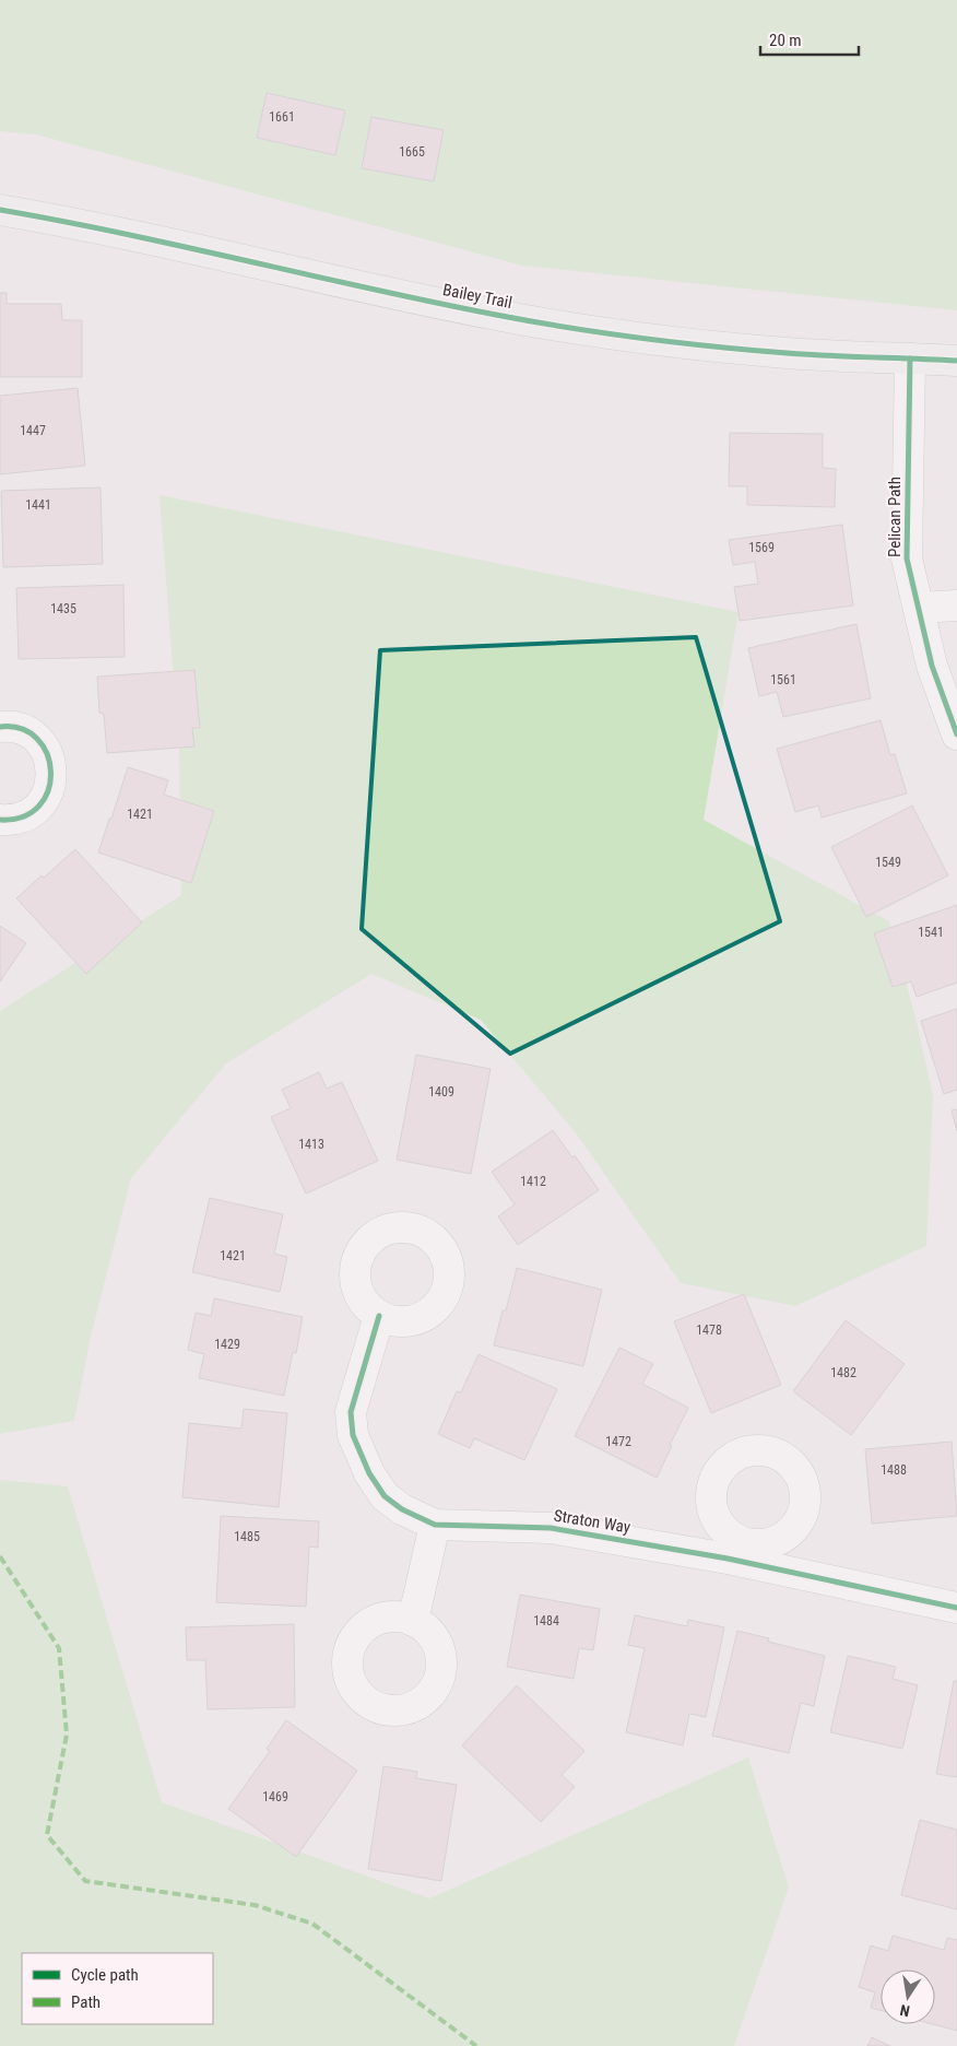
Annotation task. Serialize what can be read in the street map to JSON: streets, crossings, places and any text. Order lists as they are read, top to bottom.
{
  "streets": {
    "street": ["Bailey Trail", "Pelican Path", "Straton Way"]
  },
  "crossings": [
    ["Bailey Trail", "Pelican Path"]
  ],
  "house_numbers": [
    "1661",
    "1665",
    "1447",
    "1441",
    "1569",
    "1435",
    "1561",
    "1421",
    "1549",
    "1541",
    "1409",
    "1413",
    "1412",
    "1421",
    "1478",
    "1429",
    "1482",
    "1472",
    "1488",
    "1485",
    "1484",
    "1469"
  ],
  "legend": ["Cycle path", "Path"],
  "scale_bar": "20 m",
  "north": "bottom"
}
